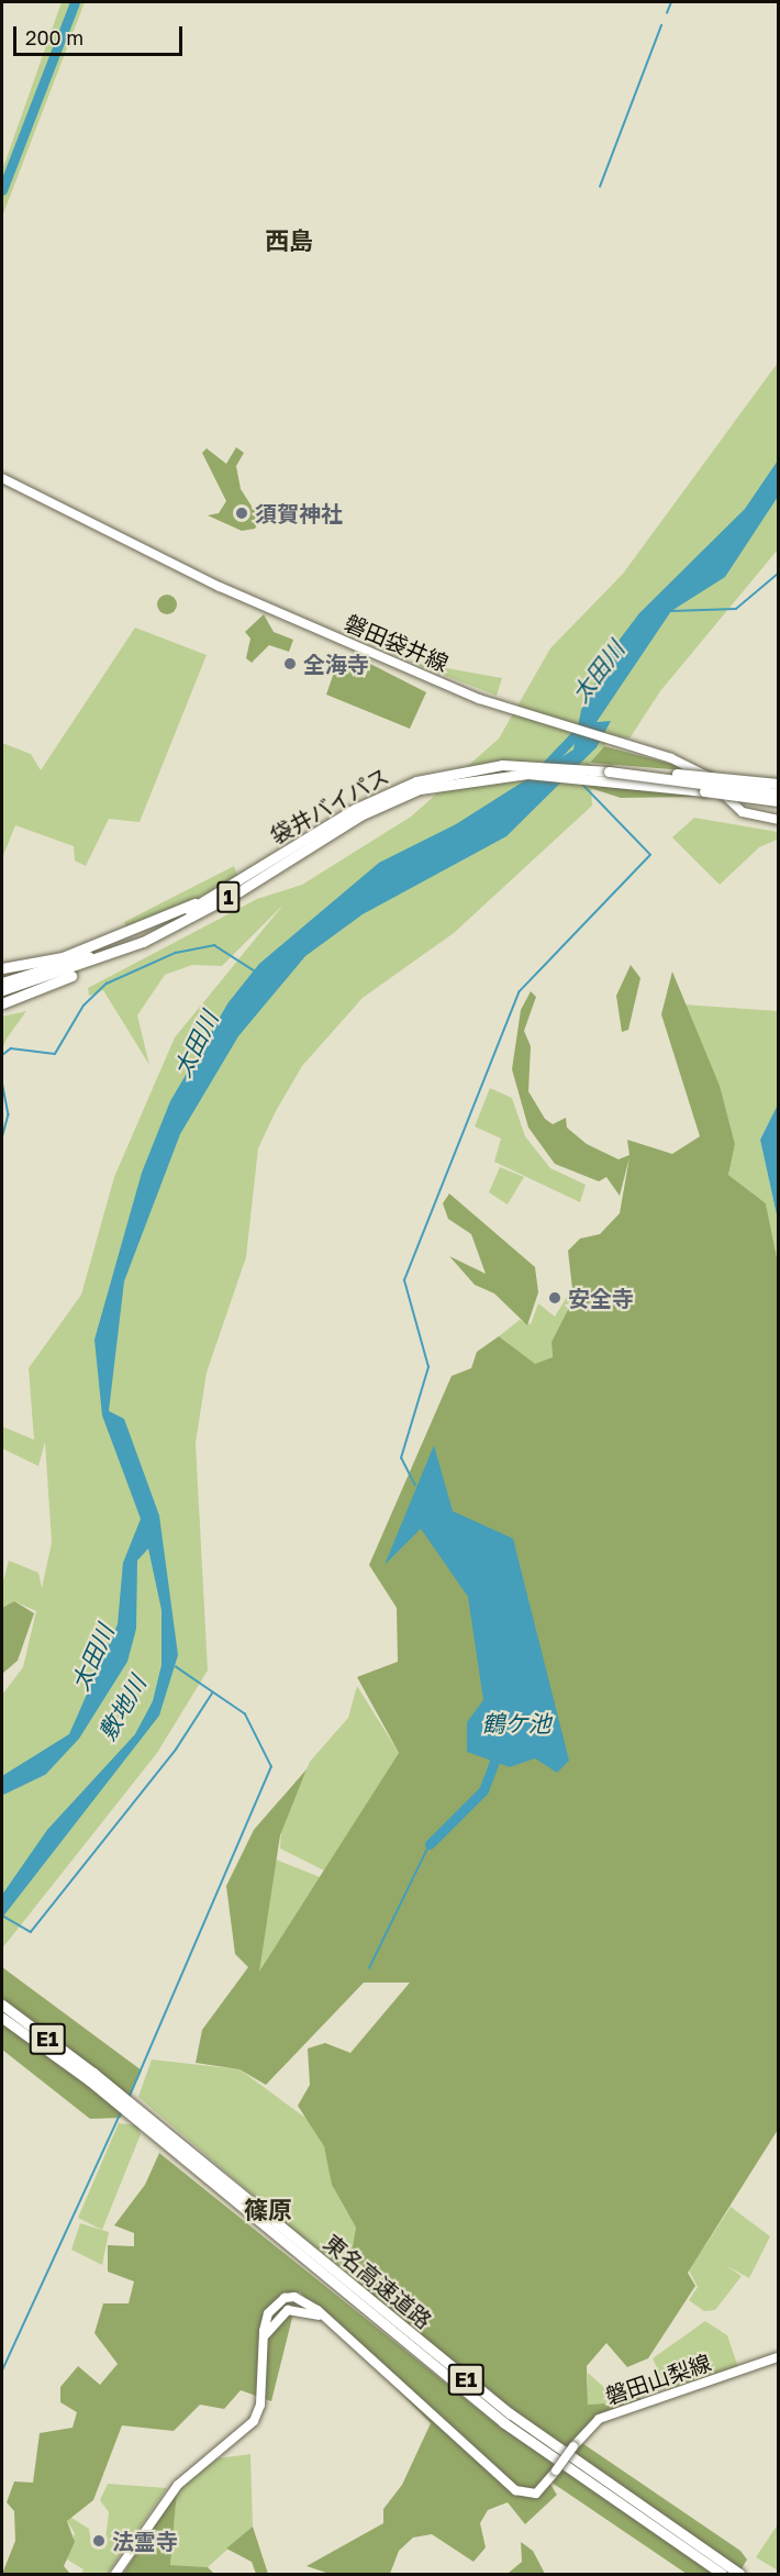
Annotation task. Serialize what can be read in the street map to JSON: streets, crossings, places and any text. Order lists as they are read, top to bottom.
{
  "streets": {
    "highway": [
      "袋井バイパス",
      "1",
      "E1",
      "東名高速道路"
    ],
    "main road": ["磐田袋井線", "磐田山梨線"]
  },
  "crossings": [
    ["袋井バイパス", "1"]
  ],
  "districts": ["西島", "篠原"],
  "water": ["太田川", "敷地川", "鶴ケ池"],
  "places": [
    "須賀神社",
    "全海寺",
    "安全寺",
    "法霊寺"
  ],
  "scale_bar": "200 m"
}
